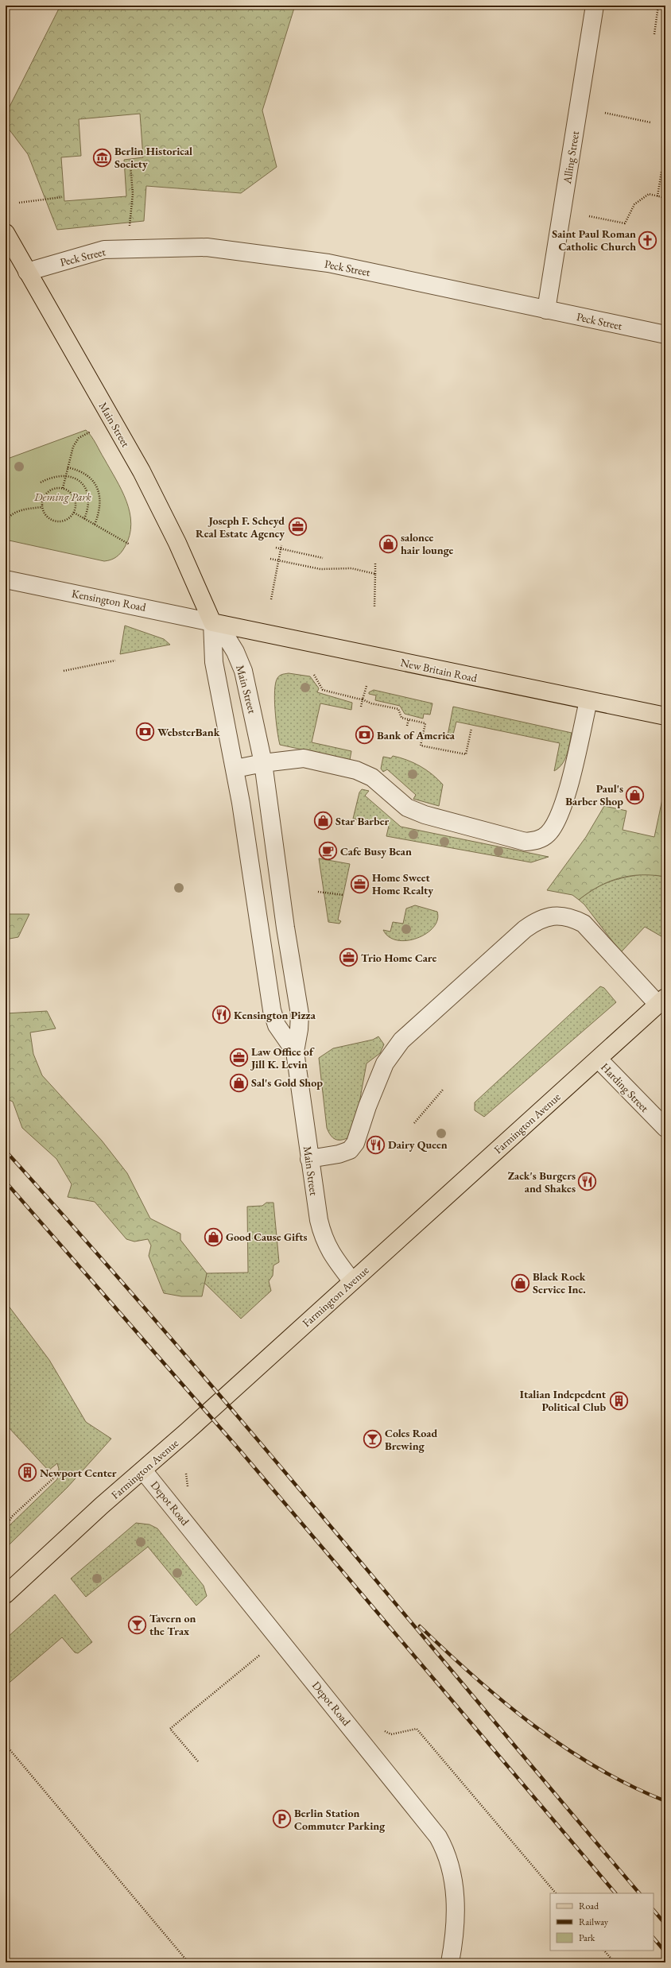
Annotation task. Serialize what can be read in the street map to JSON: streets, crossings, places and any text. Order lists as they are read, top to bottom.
{
  "streets": {
    "main road": ["Main Street", "New Britain Road", "Farmington Avenue"],
    "street": [
      "Alling Street",
      "Peck Street",
      "Kensington Road",
      "Harding Street",
      "Depot Road"
    ]
  },
  "crossings": [
    ["Alling Street", "Peck Street"],
    ["Peck Street", "Main Street"],
    ["Main Street", "Kensington Road"],
    ["Main Street", "New Britain Road"],
    ["Main Street", "Farmington Avenue"],
    ["Kensington Road", "New Britain Road"],
    ["Harding Street", "Farmington Avenue"],
    ["Farmington Avenue", "Depot Road"]
  ],
  "parks": ["Deming Park"],
  "places": {
    "museum": ["Berlin Historical Society"],
    "church": ["Saint Paul Roman Catholic Church"],
    "office": [
      "Joseph F. Scheyd Real Estate Agency",
      "Home Sweet Home Realty",
      "Trio Home Care",
      "Law Office of Jill K. Levin"
    ],
    "shop": [
      "salonce hair lounge",
      "Paul's Barber Shop",
      "Star Barber",
      "Sal's Gold Shop",
      "Good Cause Gifts",
      "Black Rock Service Inc."
    ],
    "bank": ["WebsterBank", "Bank of America"],
    "cafe": ["Cafe Busy Bean"],
    "restaurant": ["Kensington Pizza", "Dairy Queen", "Zack's Burgers and Shakes"],
    "building": ["Italian Indepedent Political Club", "Newport Center"],
    "bar": ["Coles Road Brewing", "Tavern on the Trax"],
    "parking": ["Berlin Station Commuter Parking"]
  },
  "legend": ["Road", "Railway", "Park"]
}
